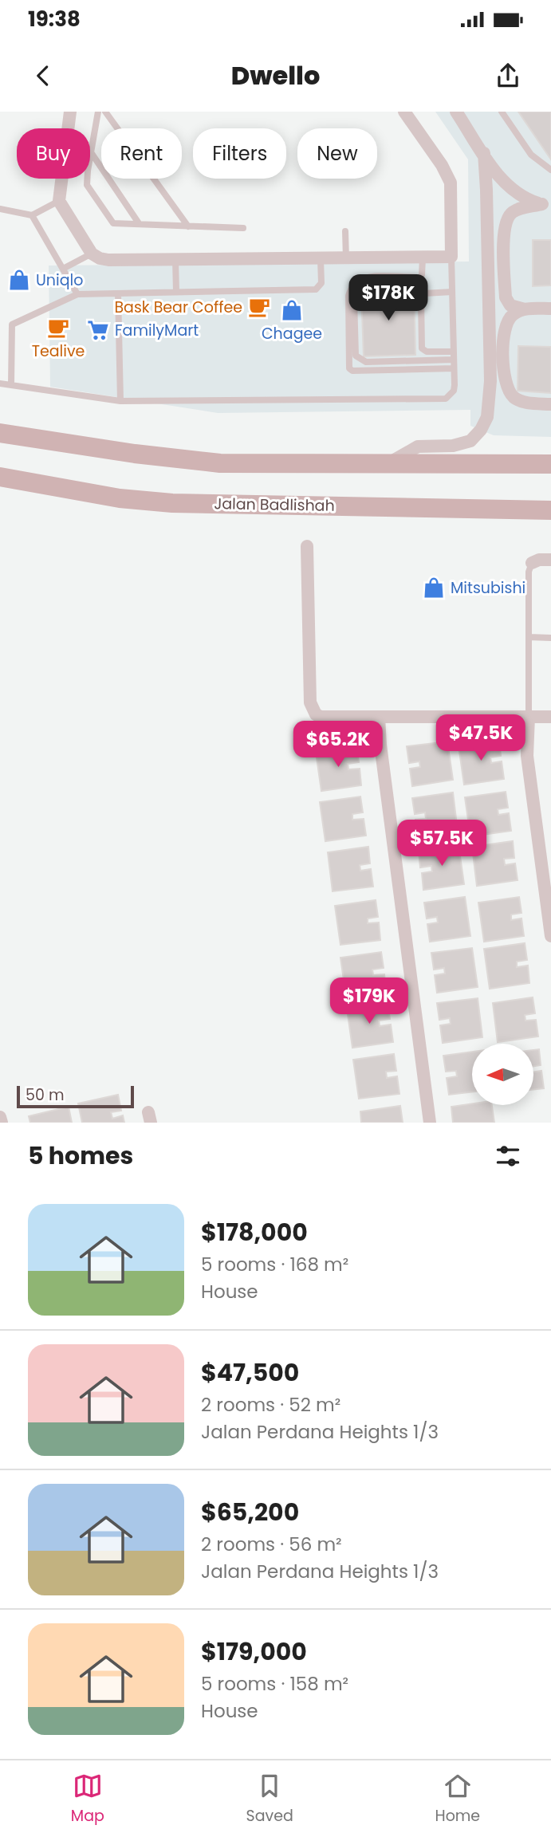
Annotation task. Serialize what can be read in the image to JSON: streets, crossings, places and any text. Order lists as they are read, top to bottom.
{
  "streets": {
    "main road": ["Jalan Badlishah"]
  },
  "places": {
    "shop": ["Uniqlo", "Chagee", "Mitsubishi"],
    "cafe": ["Bask Bear Coffee", "Tealive"],
    "supermarket": ["FamilyMart"]
  },
  "scale_bar": "50 m",
  "north": "left",
  "page": {
    "status": "19:38",
    "header": "Dwello",
    "chip": [
      "Buy",
      "Rent",
      "Filters",
      "New"
    ],
    "price": [
      "$178K",
      "$47.5K",
      "$65.2K",
      "$57.5K",
      "$179K"
    ],
    "scale": "50 m",
    "heading": "5 homes",
    "list": [
      {
        "name": "$178,000",
        "note": "5 rooms · 168 m² · House"
      },
      {
        "name": "$47,500",
        "note": "2 rooms · 52 m² · Jalan Perdana Heights 1/3"
      },
      {
        "name": "$65,200",
        "note": "2 rooms · 56 m² · Jalan Perdana Heights 1/3"
      },
      {
        "name": "$179,000",
        "note": "5 rooms · 158 m² · House"
      }
    ],
    "tabs": ["Map", "Saved", "Home"]
  }
}
